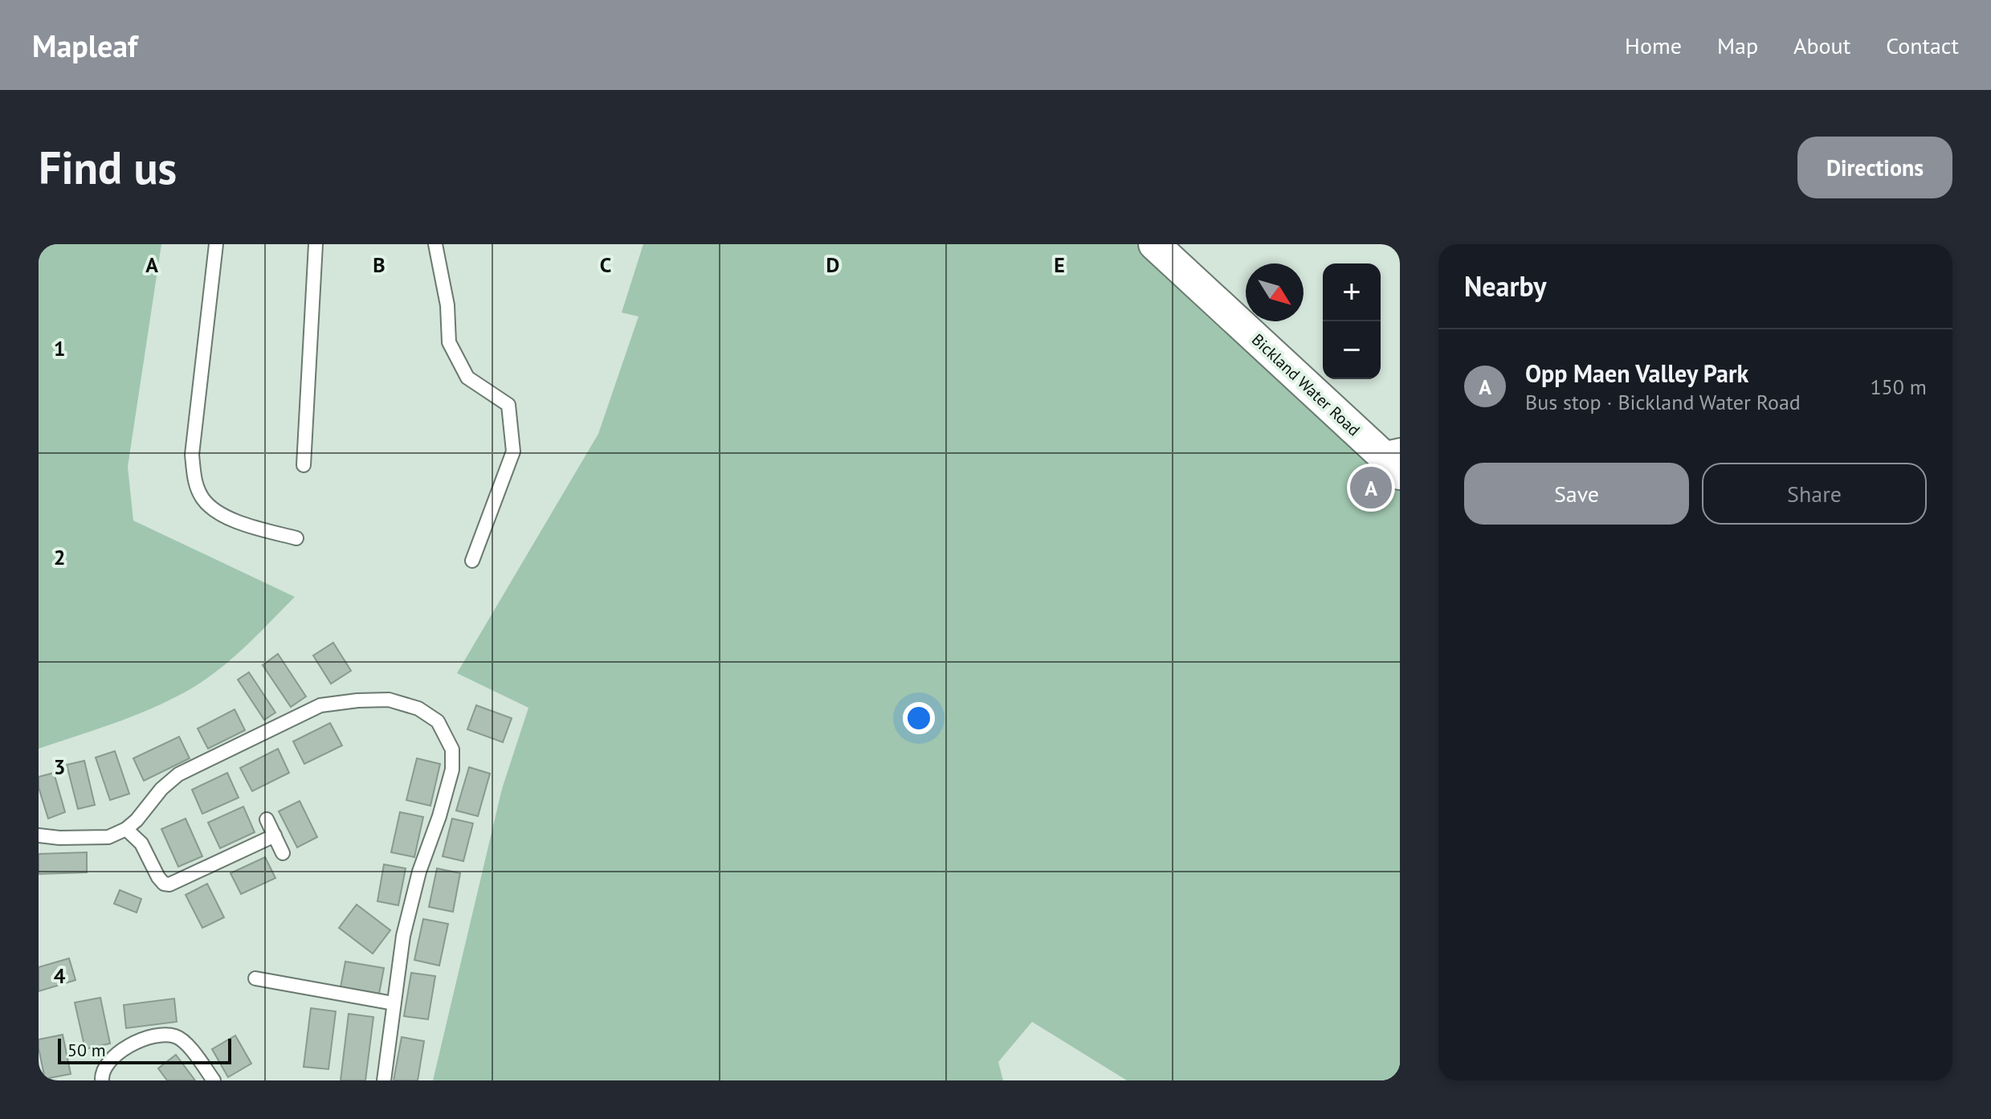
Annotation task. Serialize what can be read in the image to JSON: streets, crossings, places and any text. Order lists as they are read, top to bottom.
{
  "streets": {
    "street": ["Bickland Water Road"]
  },
  "scale_bar": "50 m",
  "north": "bottom right",
  "page": {
    "header": "Mapleaf",
    "nav": [
      "Home",
      "Map",
      "About",
      "Contact"
    ],
    "buttons": [
      "Directions",
      ["Save", "Share"]
    ],
    "title": "Find us",
    "heading": "Nearby",
    "map_buttons": ["+", "−"],
    "list": [
      {
        "mark": "A",
        "name": "Opp Maen Valley Park",
        "note": "Bus stop · Bickland Water Road",
        "value": "150 m"
      }
    ],
    "pins": "A",
    "scale": "50 m"
  },
  "grid": {
    "columns": [
      "A",
      "B",
      "C",
      "D",
      "E"
    ],
    "rows": [
      "1",
      "2",
      "3",
      "4"
    ]
  }
}
